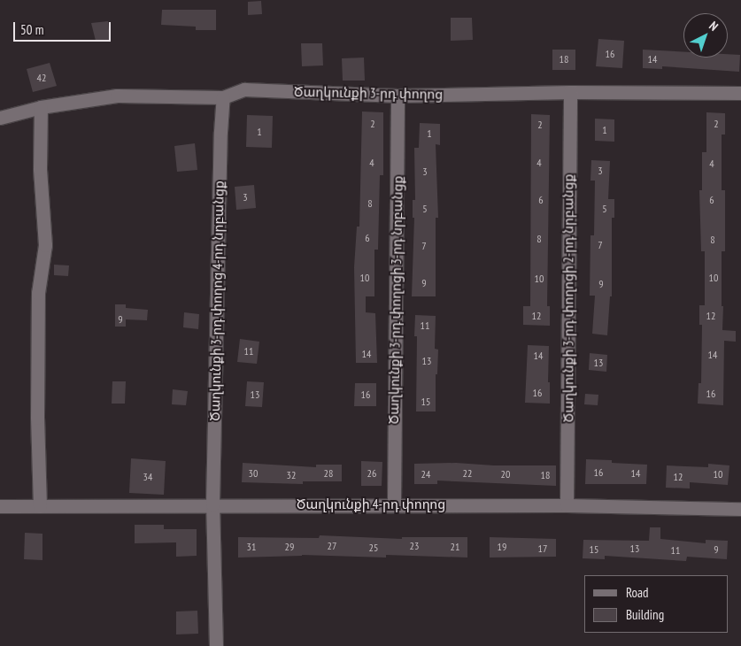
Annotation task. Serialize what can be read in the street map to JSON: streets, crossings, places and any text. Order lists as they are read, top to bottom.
{
  "streets": {
    "street": [
      "Ծաղկունքի 3-րդ փողոց",
      "Ծաղկունքի 3-րդ փողոցի 2-րդ նրբանցք",
      "Ծաղկունքի 3-րդ փողոցի 3-րդ նրբանցք",
      "Ծաղկունքի 3-րդ փողոց 4-րդ նրբանցք",
      "Ծաղկունքի 4-րդ փողոց"
    ]
  },
  "crossings": [
    ["Ծաղկունքի 3-րդ փողոց", "Ծաղկունքի 3-րդ փողոցի 2-րդ նրբանցք"],
    ["Ծաղկունքի 3-րդ փողոց", "Ծաղկունքի 3-րդ փողոցի 3-րդ նրբանցք"],
    ["Ծաղկունքի 3-րդ փողոց", "Ծաղկունքի 3-րդ փողոց 4-րդ նրբանցք"],
    ["Ծաղկունքի 3-րդ փողոցի 2-րդ նրբանցք", "Ծաղկունքի 4-րդ փողոց"],
    ["Ծաղկունքի 3-րդ փողոցի 3-րդ նրբանցք", "Ծաղկունքի 4-րդ փողոց"],
    ["Ծաղկունքի 3-րդ փողոց 4-րդ նրբանցք", "Ծաղկունքի 4-րդ փողոց"]
  ],
  "house_numbers": [
    "16",
    "18",
    "14",
    "42",
    "2",
    "2",
    "2",
    "1",
    "1",
    "1",
    "4",
    "4",
    "4",
    "3",
    "3",
    "3",
    "6",
    "6",
    "8",
    "5",
    "5",
    "6",
    "8",
    "8",
    "7",
    "7",
    "10",
    "10",
    "10",
    "9",
    "9",
    "12",
    "12",
    "9",
    "11",
    "11",
    "14",
    "14",
    "14",
    "13",
    "13",
    "16",
    "16",
    "13",
    "16",
    "15",
    "16",
    "30",
    "28",
    "26",
    "22",
    "14",
    "24",
    "20",
    "10",
    "32",
    "18",
    "34",
    "12",
    "27",
    "23",
    "31",
    "29",
    "21",
    "19",
    "25",
    "17",
    "13",
    "15",
    "9",
    "11"
  ],
  "legend": ["Road", "Building"],
  "scale_bar": "50 m",
  "north": "top right"
}
